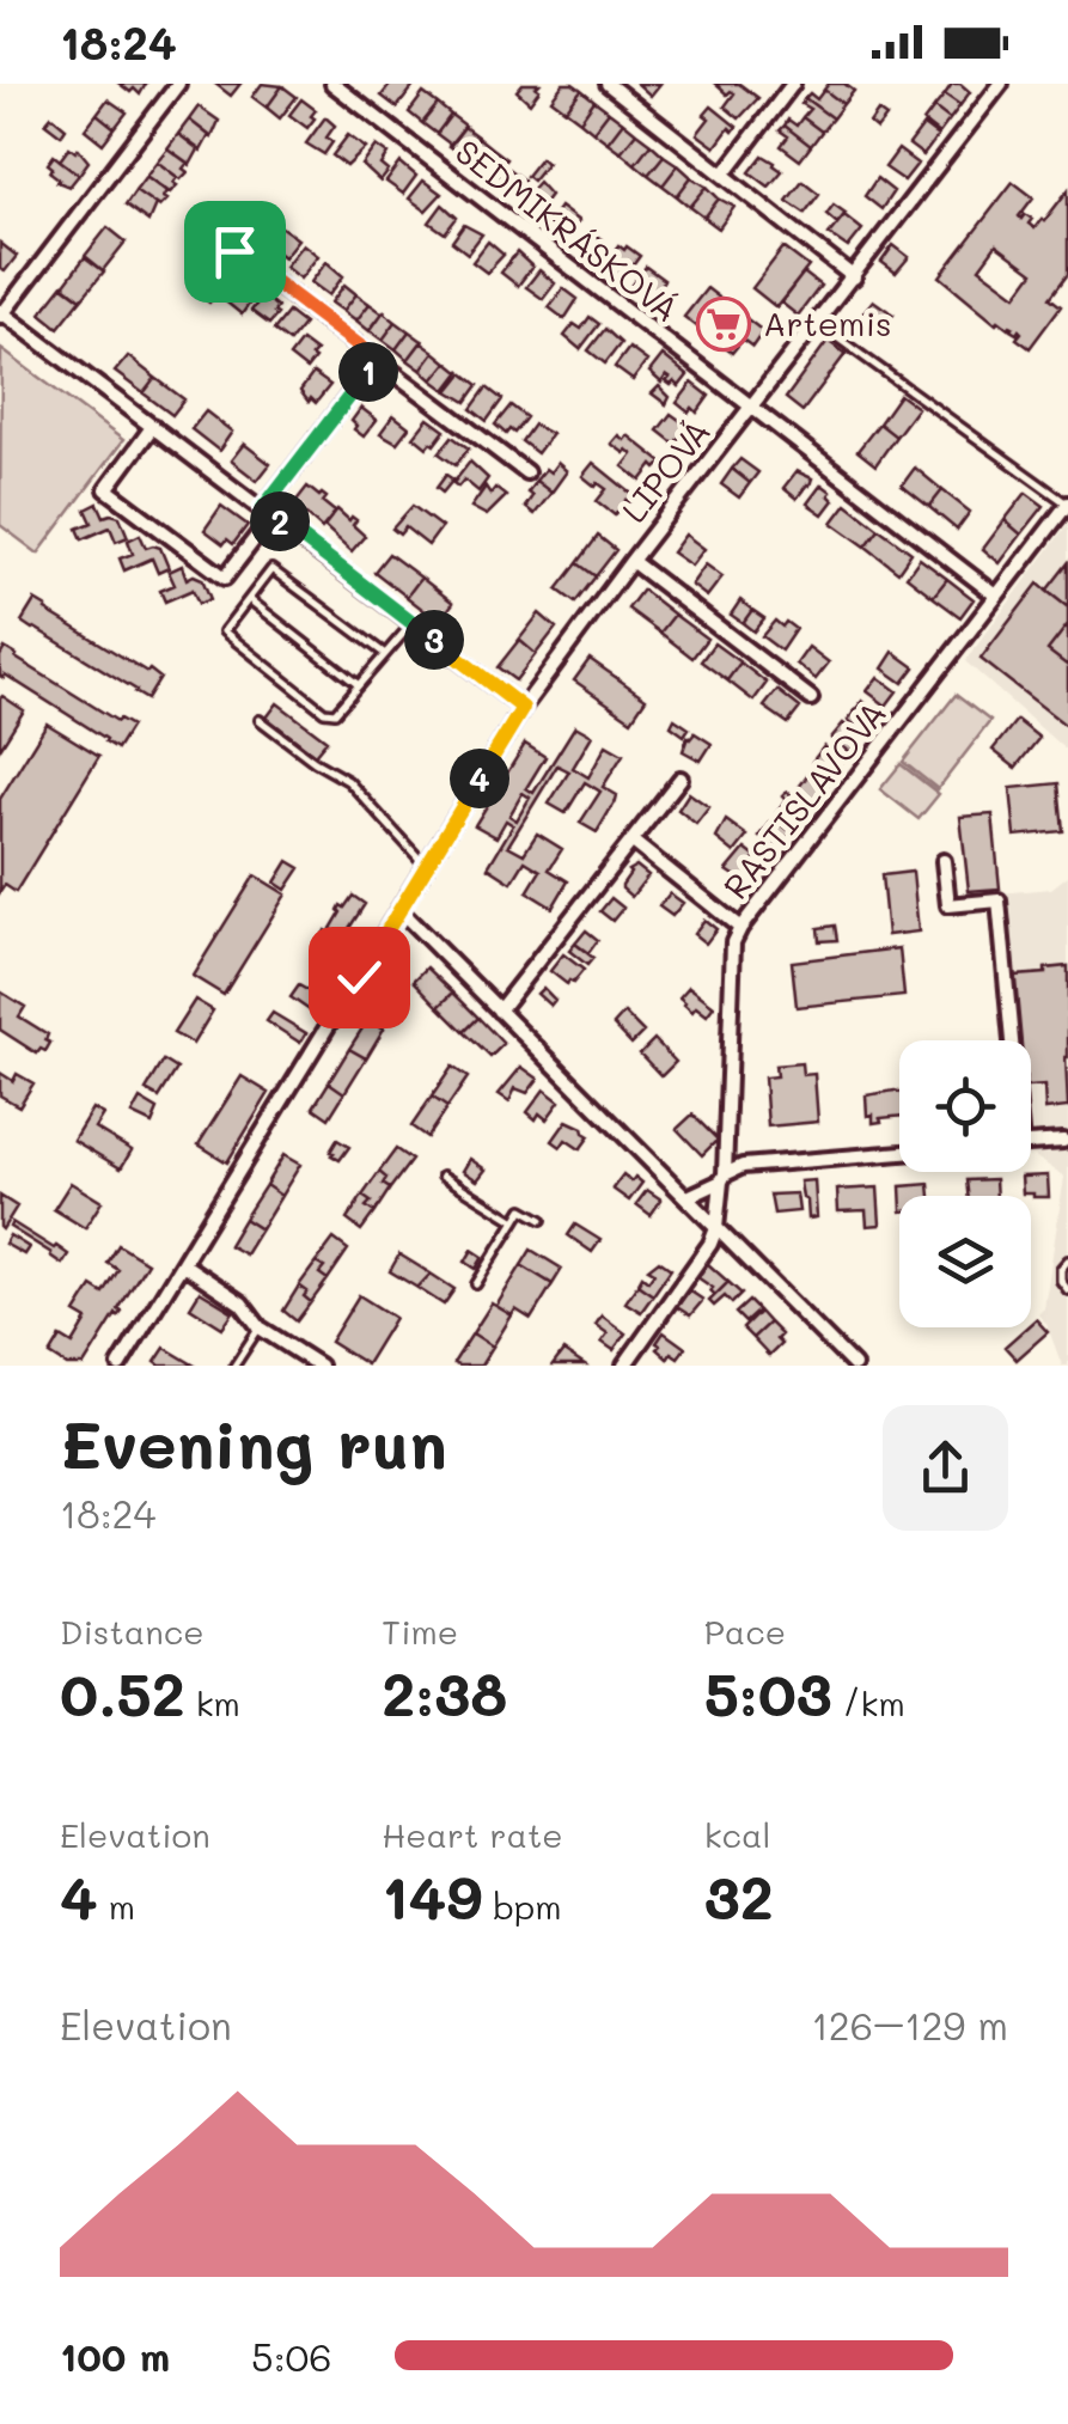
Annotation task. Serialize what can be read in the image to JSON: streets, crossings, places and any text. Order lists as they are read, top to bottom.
{
  "streets": {
    "street": ["SEDMIKRÁSKOVÁ", "LIPOVÁ", "RASTISLAVOVA"]
  },
  "crossings": [
    ["SEDMIKRÁSKOVÁ", "LIPOVÁ"],
    ["SEDMIKRÁSKOVÁ", "RASTISLAVOVA"]
  ],
  "places": {
    "supermarket": ["Artemis"]
  },
  "page": {
    "status": "18:24",
    "pins": [
      "1",
      "2",
      "3",
      "4"
    ],
    "heading": ["Evening run", "18:24"],
    "stats": [
      ["Distance", "0.52 km"],
      ["Time", "2:38"],
      ["Pace", "5:03 /km"],
      ["Elevation", "4 m"],
      ["Heart rate", "149 bpm"],
      ["kcal", "32"]
    ],
    "chart": ["Elevation", "126–129 m"],
    "list": [
      {
        "name": "100 m",
        "note": "5:06"
      }
    ]
  }
}
